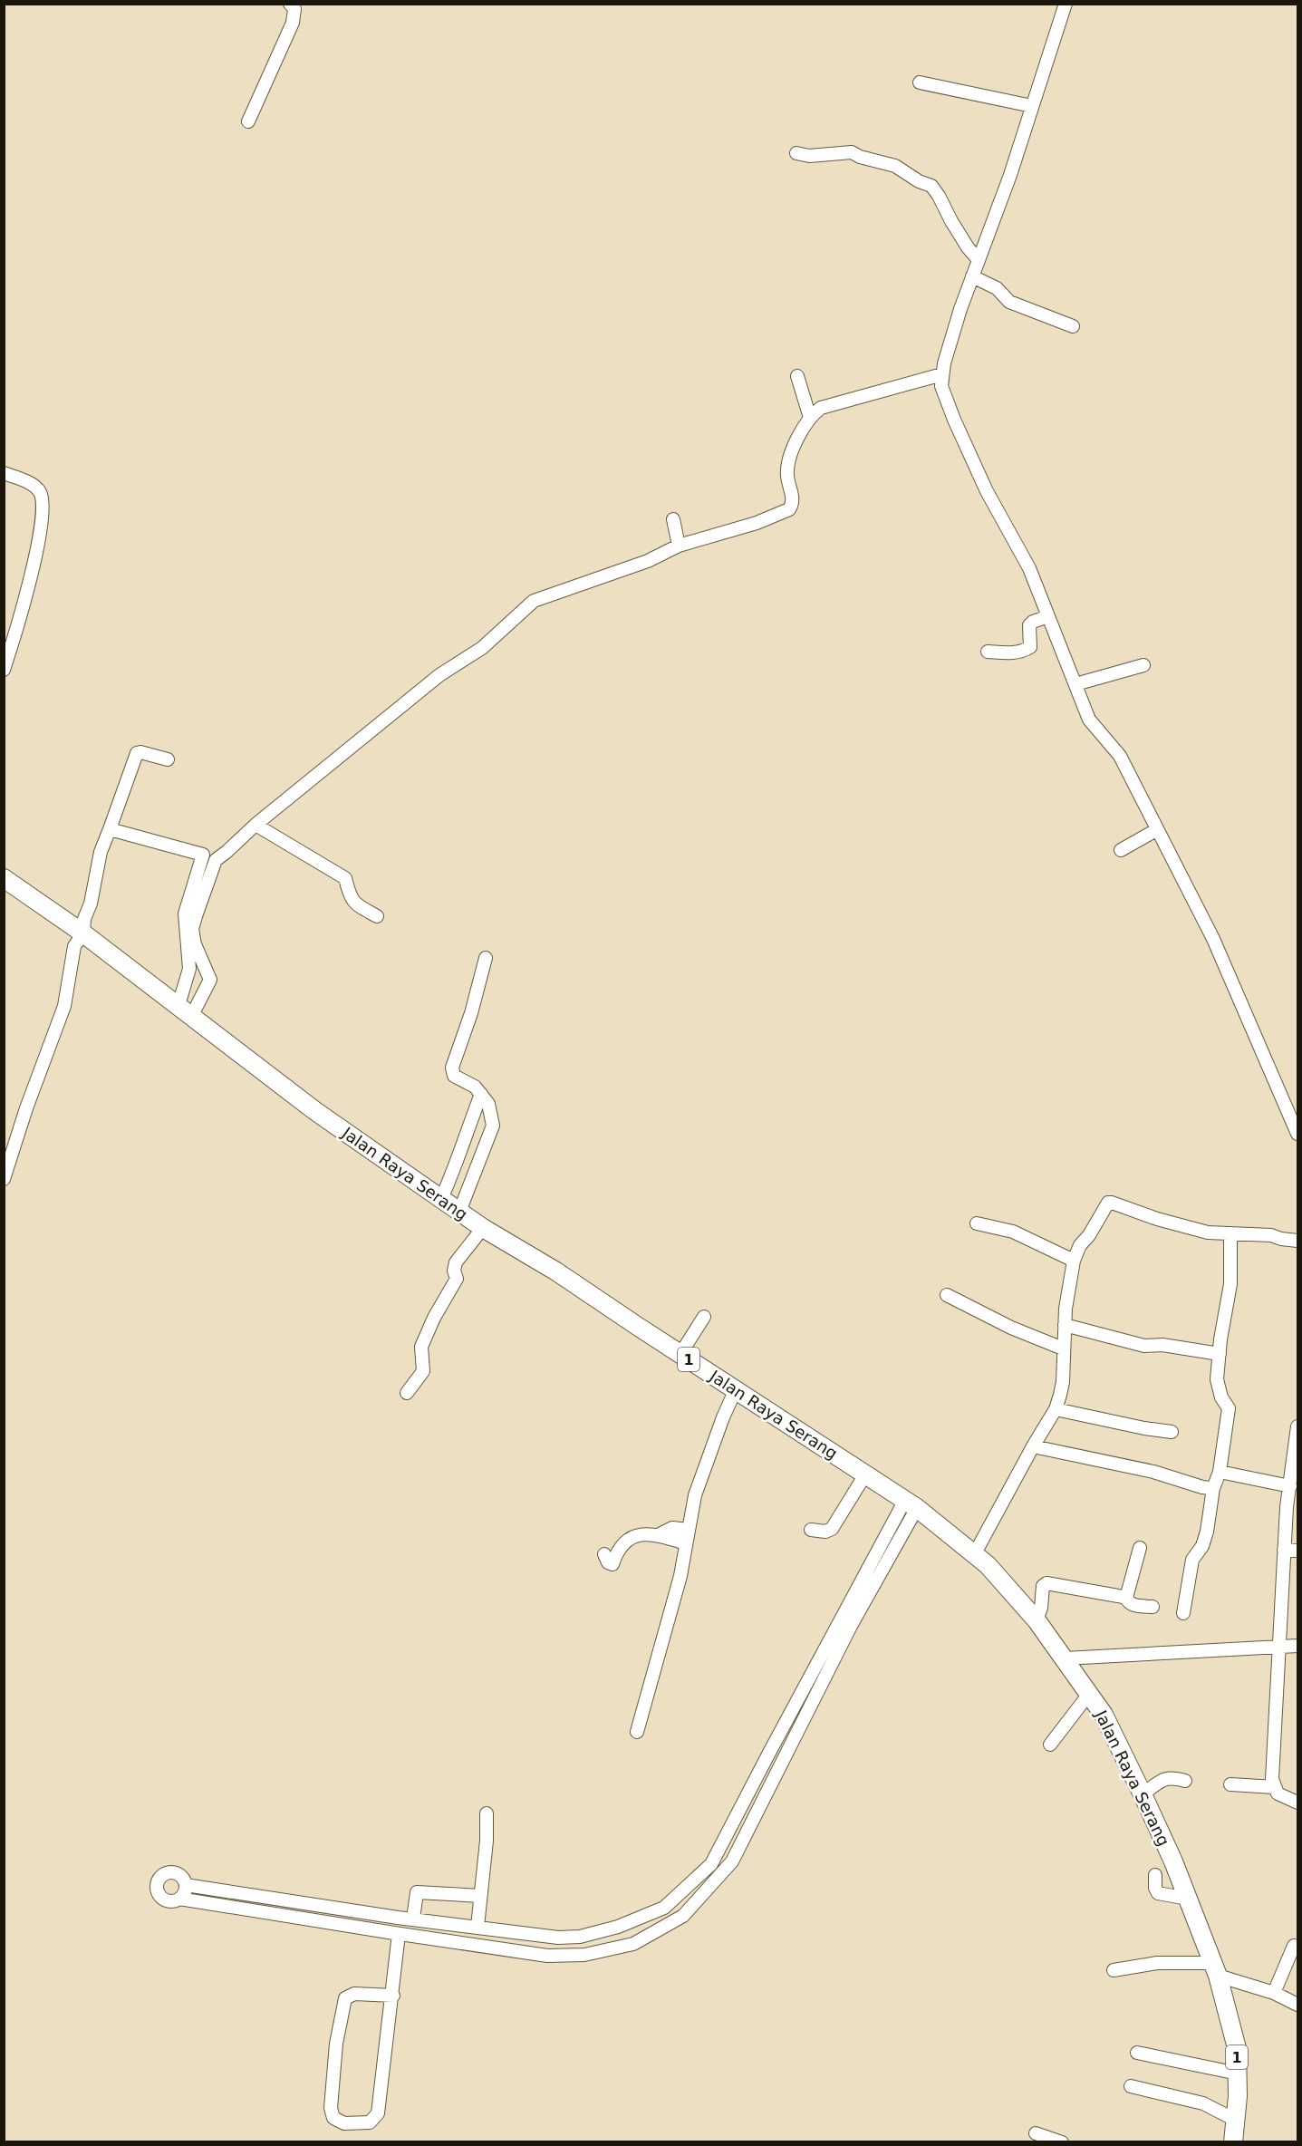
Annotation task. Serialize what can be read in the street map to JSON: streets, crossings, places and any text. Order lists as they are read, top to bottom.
{
  "streets": {
    "highway": ["Jalan Raya Serang", "1"]
  }
}
